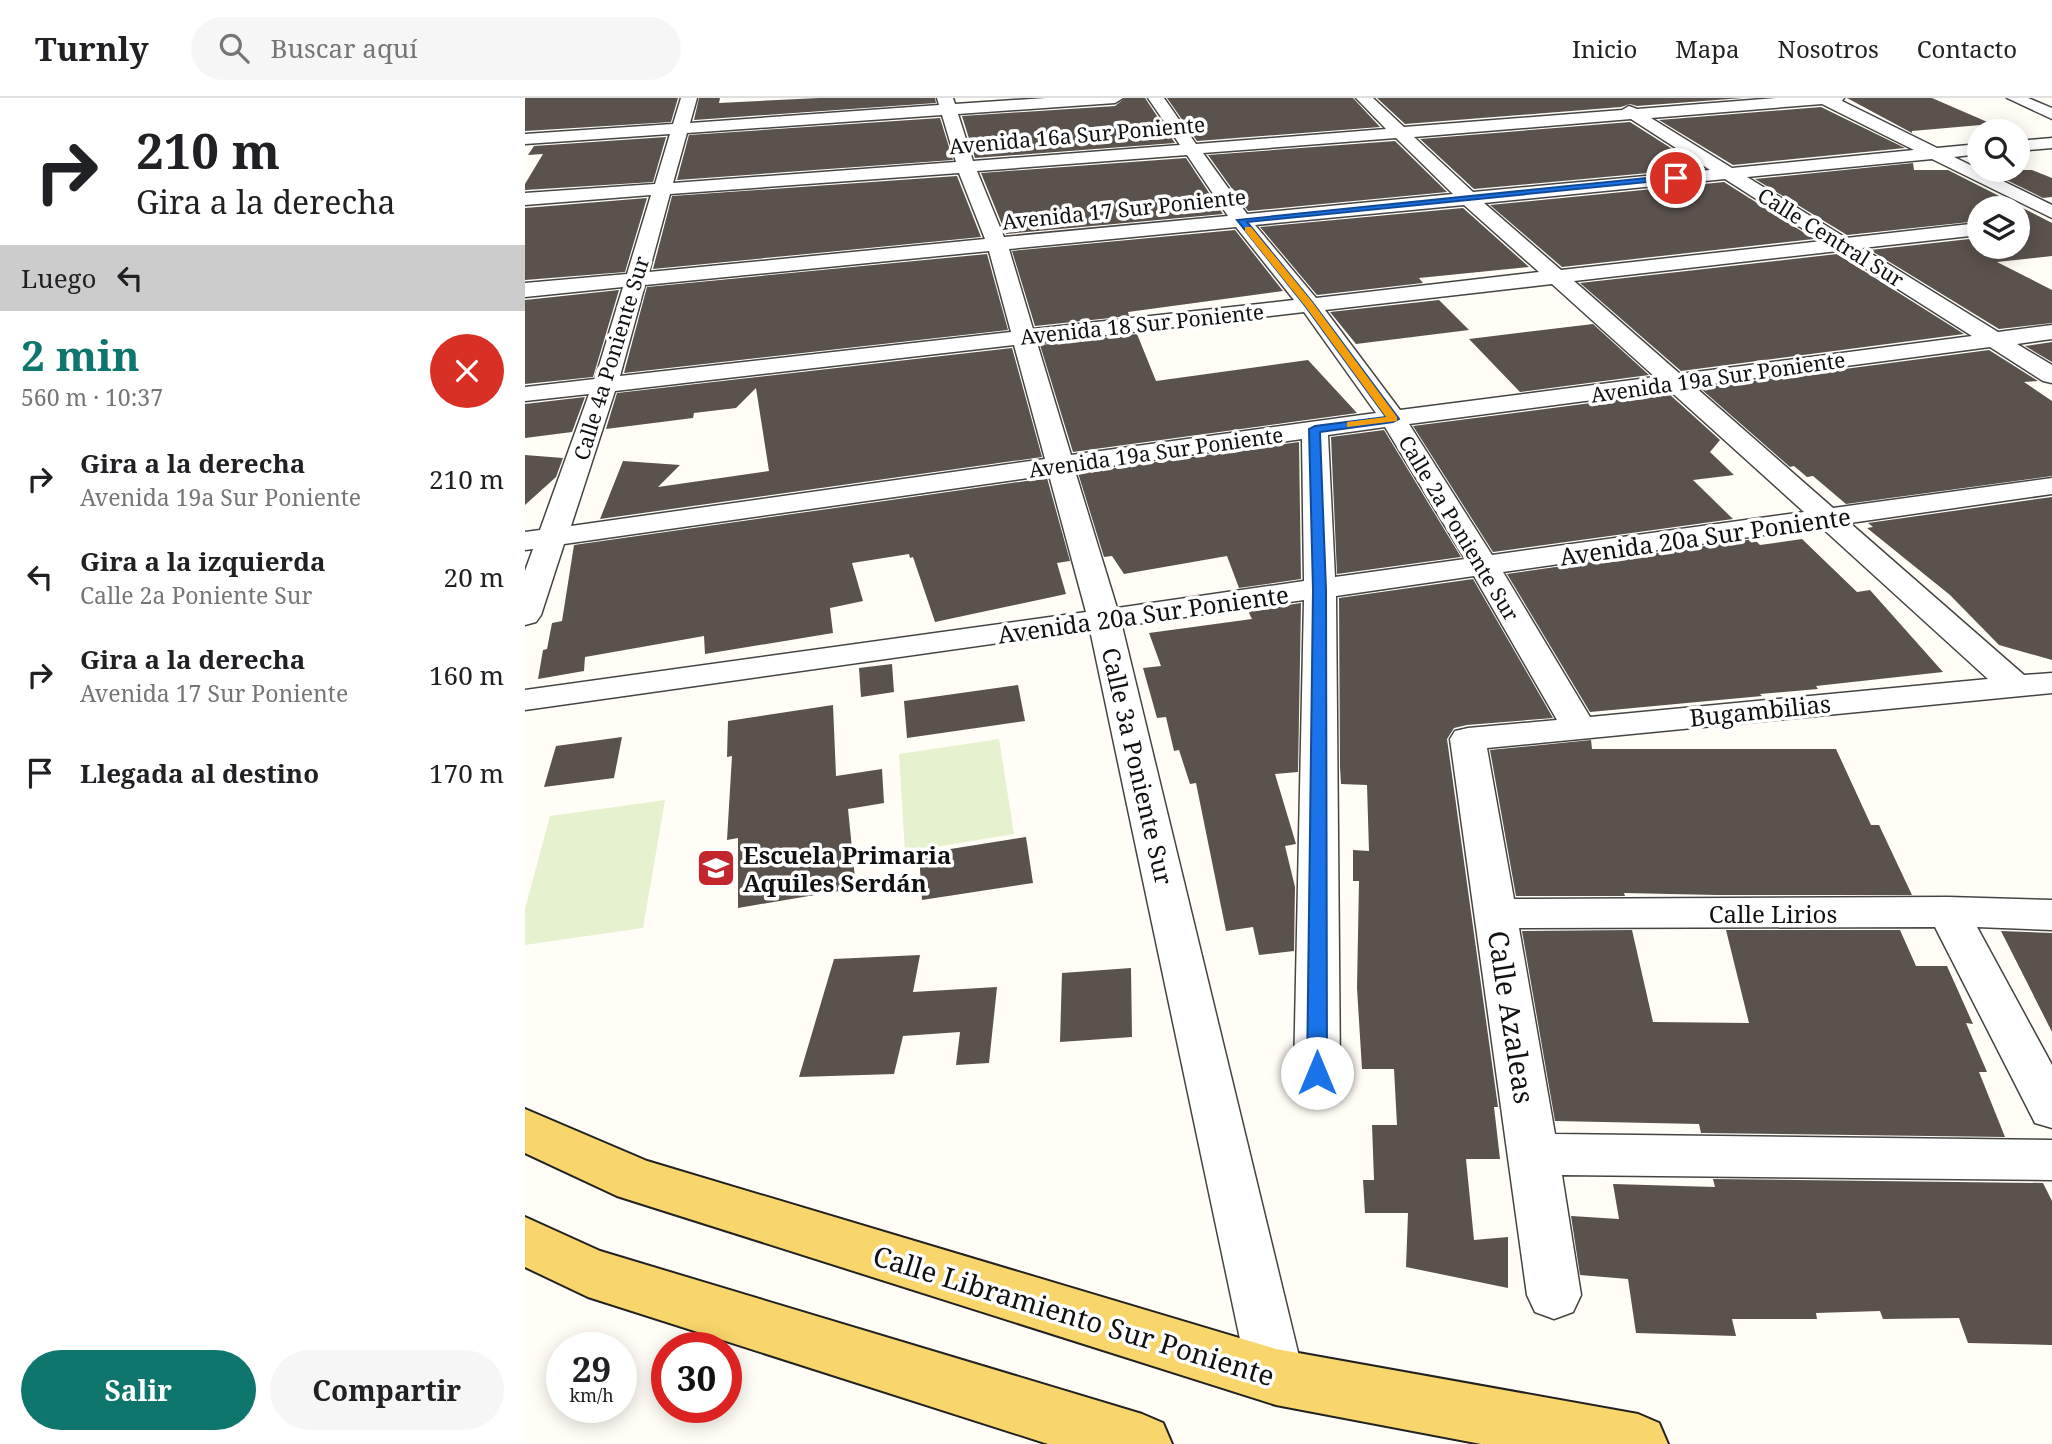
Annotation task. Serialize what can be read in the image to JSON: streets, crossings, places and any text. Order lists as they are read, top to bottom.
{
  "streets": {
    "main road": ["Calle Libramiento Sur Poniente"],
    "street": [
      "Avenida 16a Sur Poniente",
      "Avenida 17 Sur Poniente",
      "Calle Central Sur",
      "Avenida 18 Sur Poniente",
      "Calle 4a Poniente Sur",
      "Avenida 19a Sur Poniente",
      "Calle 2a Poniente Sur",
      "Avenida 20a Sur Poniente",
      "Bugambilias",
      "Calle 3a Poniente Sur",
      "Calle Lirios",
      "Calle Azaleas"
    ]
  },
  "crossings": [
    ["Avenida 16a Sur Poniente", "Calle Central Sur"],
    ["Avenida 16a Sur Poniente", "Calle 4a Poniente Sur"],
    ["Avenida 16a Sur Poniente", "Calle 2a Poniente Sur"],
    ["Avenida 16a Sur Poniente", "Calle 3a Poniente Sur"],
    ["Avenida 17 Sur Poniente", "Calle Central Sur"],
    ["Avenida 17 Sur Poniente", "Calle 4a Poniente Sur"],
    ["Avenida 17 Sur Poniente", "Calle 2a Poniente Sur"],
    ["Avenida 17 Sur Poniente", "Calle 3a Poniente Sur"],
    ["Calle Central Sur", "Avenida 18 Sur Poniente"],
    ["Calle Central Sur", "Avenida 19a Sur Poniente"],
    ["Avenida 18 Sur Poniente", "Calle 4a Poniente Sur"],
    ["Avenida 18 Sur Poniente", "Calle 2a Poniente Sur"],
    ["Avenida 18 Sur Poniente", "Calle 3a Poniente Sur"],
    ["Calle 4a Poniente Sur", "Avenida 19a Sur Poniente"],
    ["Avenida 19a Sur Poniente", "Calle 2a Poniente Sur"],
    ["Avenida 19a Sur Poniente", "Calle 3a Poniente Sur"],
    ["Calle 2a Poniente Sur", "Avenida 20a Sur Poniente"],
    ["Calle 2a Poniente Sur", "Bugambilias"],
    ["Avenida 20a Sur Poniente", "Calle 3a Poniente Sur"],
    ["Bugambilias", "Calle Azaleas"],
    ["Calle 3a Poniente Sur", "Calle Libramiento Sur Poniente"],
    ["Calle Lirios", "Calle Azaleas"]
  ],
  "places": {
    "school or university": ["Escuela Primaria Aquiles Serdán"]
  },
  "page": {
    "header": "Turnly",
    "search": "Buscar aquí",
    "nav": [
      "Inicio",
      "Mapa",
      "Nosotros",
      "Contacto"
    ],
    "turn": ["210 m", "Gira a la derecha"],
    "then": "Luego",
    "heading": ["2 min", "560 m · 10:37"],
    "list": [
      {
        "name": "Gira a la derecha",
        "note": "Avenida 19a Sur Poniente",
        "value": "210 m"
      },
      {
        "name": "Gira a la izquierda",
        "note": "Calle 2a Poniente Sur",
        "value": "20 m"
      },
      {
        "name": "Gira a la derecha",
        "note": "Avenida 17 Sur Poniente",
        "value": "160 m"
      },
      {
        "name": "Llegada al destino",
        "value": "170 m"
      }
    ],
    "speed": "29 km/h",
    "limit": "30",
    "buttons": ["Salir", "Compartir"]
  }
}
